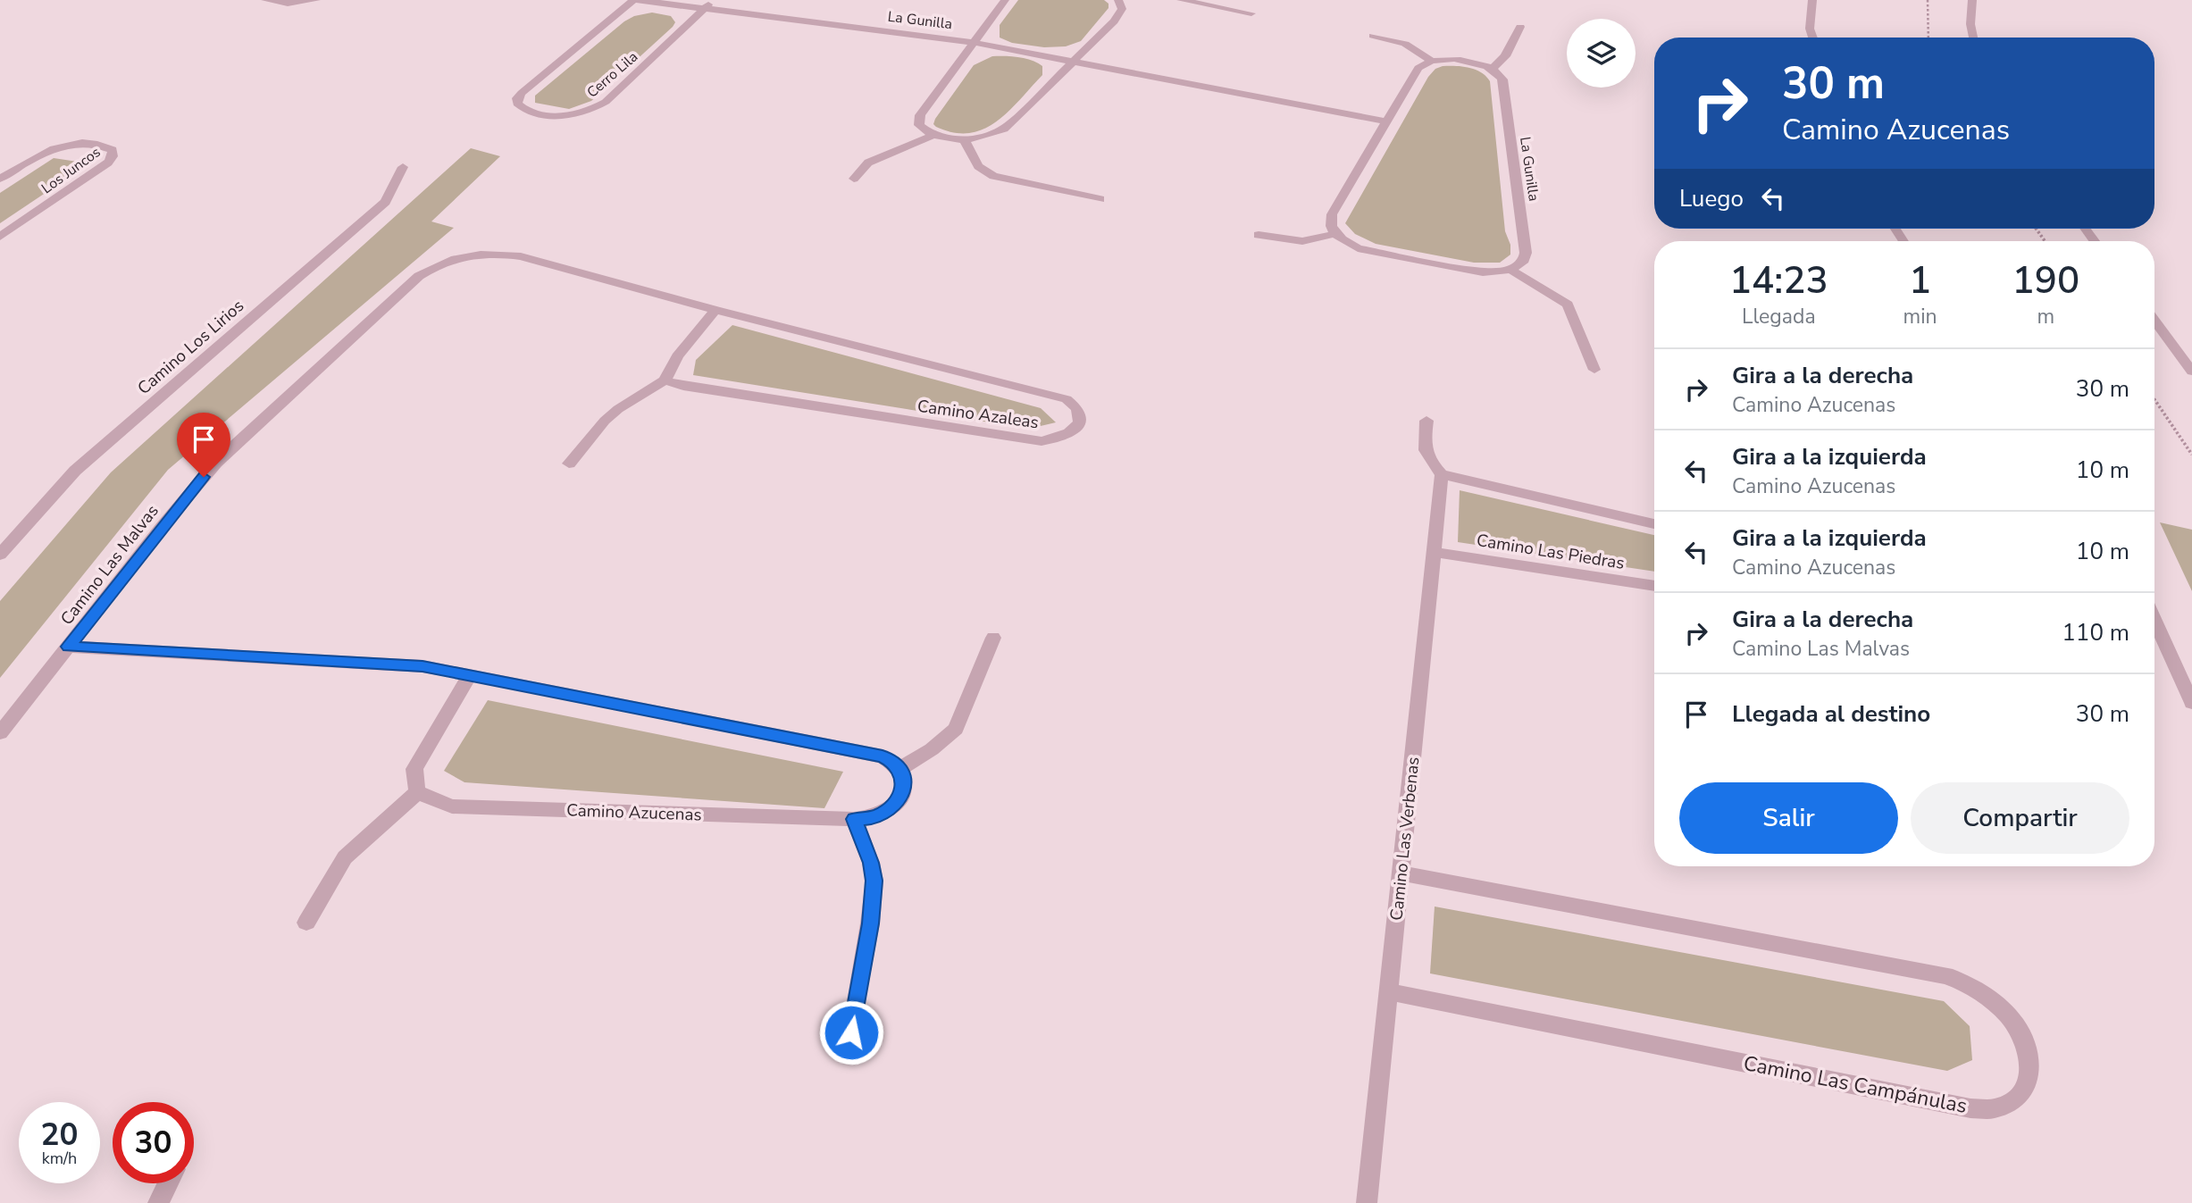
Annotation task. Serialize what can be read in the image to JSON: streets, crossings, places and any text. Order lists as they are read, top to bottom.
{
  "streets": {
    "street": [
      "La Gunilla",
      "Cerro Lila",
      "Los Juncos",
      "Camino Los Lirios",
      "Camino Azaleas",
      "Camino Las Piedras",
      "Camino Las Malvas",
      "Camino Azucenas",
      "Camino Las Verbenas",
      "Camino Las Campánulas"
    ]
  },
  "crossings": [
    ["La Gunilla", "Cerro Lila"],
    ["Camino Azaleas", "Camino Las Malvas"],
    ["Camino Las Piedras", "Camino Las Verbenas"],
    ["Camino Las Verbenas", "Camino Las Campánulas"]
  ],
  "page": {
    "turn": ["30 m", "Camino Azucenas"],
    "then": "Luego",
    "eta": [
      "14:23",
      "Llegada",
      "1",
      "min",
      "190",
      "m"
    ],
    "list": [
      {
        "name": "Gira a la derecha",
        "note": "Camino Azucenas",
        "value": "30 m"
      },
      {
        "name": "Gira a la izquierda",
        "note": "Camino Azucenas",
        "value": "10 m"
      },
      {
        "name": "Gira a la izquierda",
        "note": "Camino Azucenas",
        "value": "10 m"
      },
      {
        "name": "Gira a la derecha",
        "note": "Camino Las Malvas",
        "value": "110 m"
      },
      {
        "name": "Llegada al destino",
        "value": "30 m"
      }
    ],
    "buttons": ["Salir", "Compartir"],
    "speed": "20 km/h",
    "limit": "30"
  }
}
